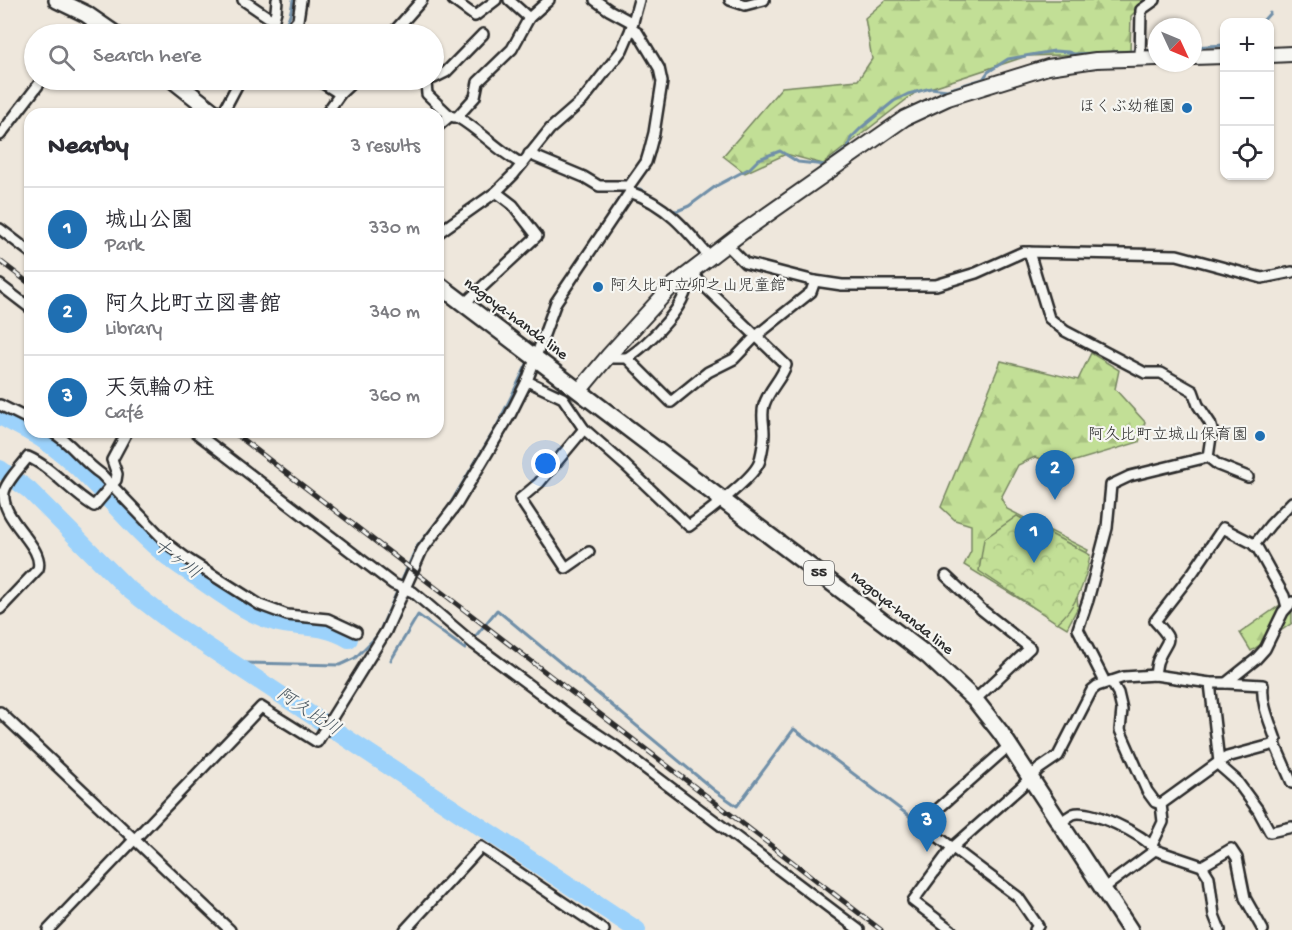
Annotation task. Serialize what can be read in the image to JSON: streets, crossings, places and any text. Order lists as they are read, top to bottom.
{
  "streets": {
    "main road": ["nagoya-handa line", "55"]
  },
  "water": ["十ヶ川", "阿久比川"],
  "places": ["ほくぶ幼稚園", "阿久比町立卯之山児童館", "阿久比町立城山保育園"],
  "north": "bottom right",
  "page": {
    "map_buttons": ["+", "−"],
    "search": "Search here",
    "heading": ["Nearby", "3 results"],
    "list": [
      {
        "mark": "1",
        "name": "城山公園",
        "note": "Park",
        "value": "330 m"
      },
      {
        "mark": "2",
        "name": "阿久比町立図書館",
        "note": "Library",
        "value": "340 m"
      },
      {
        "mark": "3",
        "name": "天気輪の柱",
        "note": "Café",
        "value": "360 m"
      }
    ],
    "pins": ["2", "1", "3"]
  }
}
